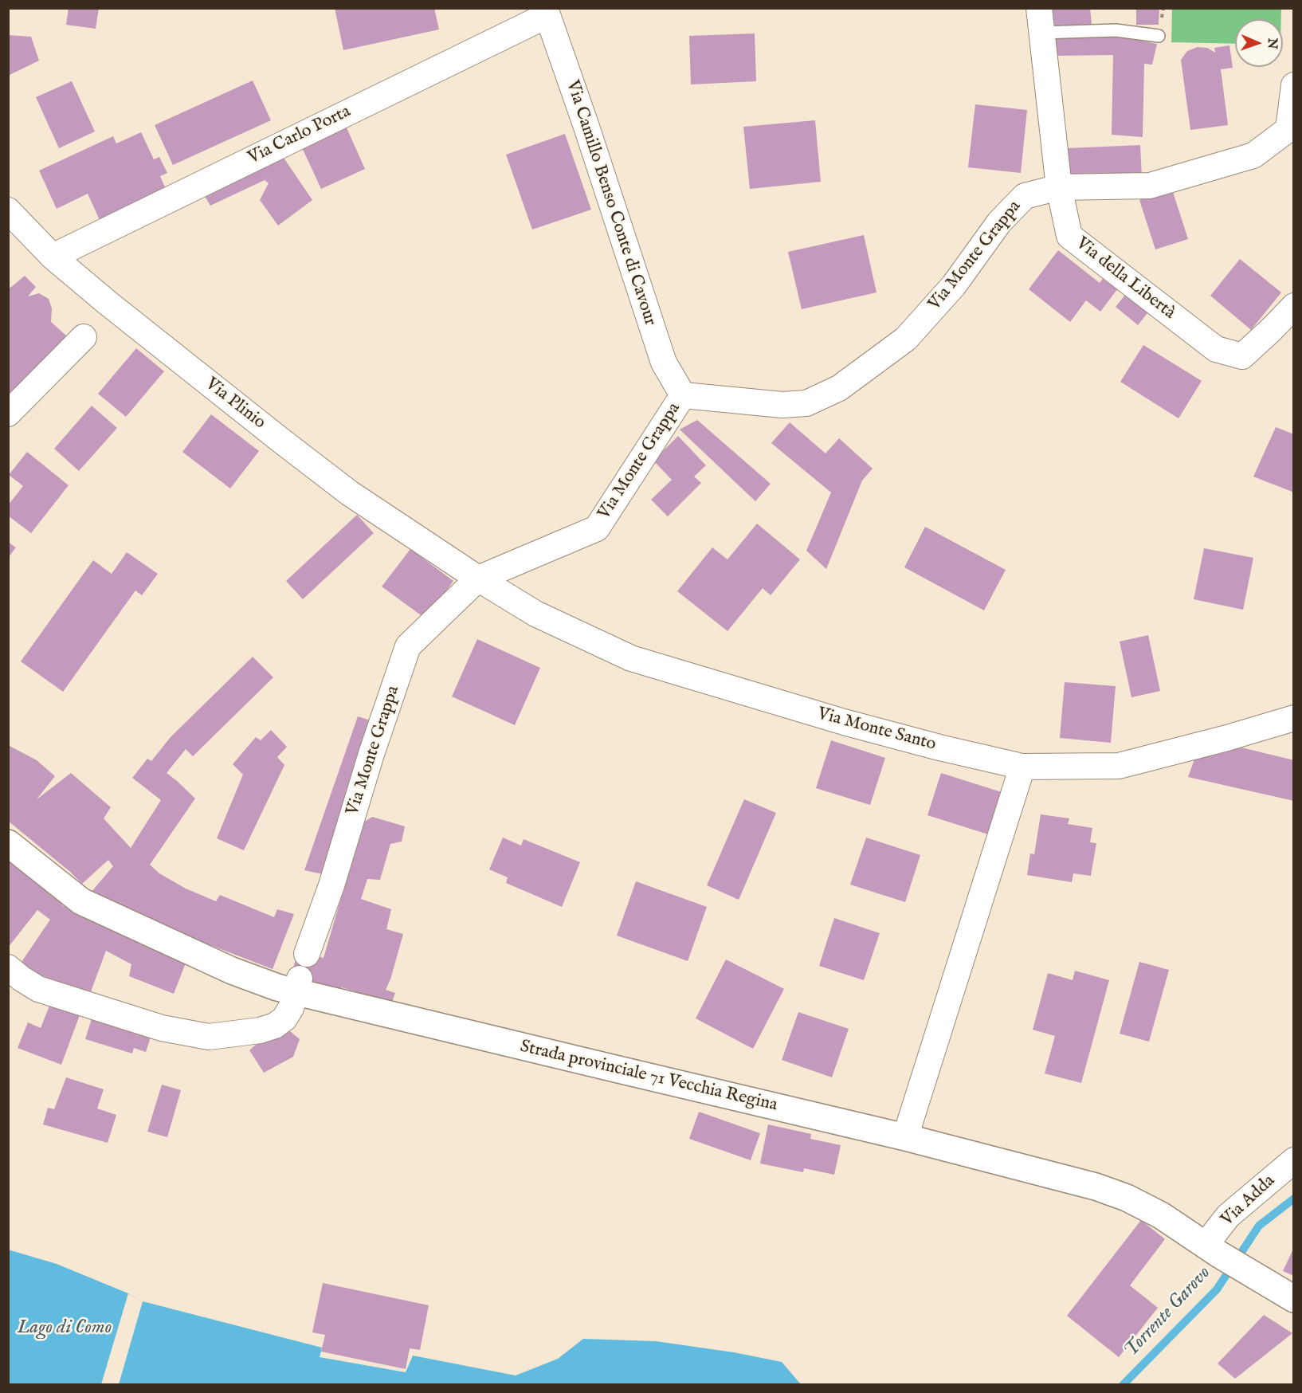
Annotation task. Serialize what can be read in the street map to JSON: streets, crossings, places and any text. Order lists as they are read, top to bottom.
{
  "streets": {
    "street": [
      "Via Carlo Porta",
      "Via Camillo Benso Conte di Cavour",
      "Via Monte Grappa",
      "Via della Libertà",
      "Via Plinio",
      "Via Monte Santo",
      "Strada provinciale 71 Vecchia Regina",
      "Via Adda"
    ]
  },
  "crossings": [
    ["Via Carlo Porta", "Via Camillo Benso Conte di Cavour"],
    ["Via Carlo Porta", "Via Plinio"],
    ["Via Camillo Benso Conte di Cavour", "Via Monte Grappa"],
    ["Via Monte Grappa", "Via della Libertà"],
    ["Via Monte Grappa", "Via Plinio"],
    ["Via Monte Grappa", "Via Monte Santo"],
    ["Via Plinio", "Via Monte Santo"],
    ["Strada provinciale 71 Vecchia Regina", "Via Adda"]
  ],
  "water": ["Torrente Garovo", "Lago di Como"],
  "north": "right"
}
